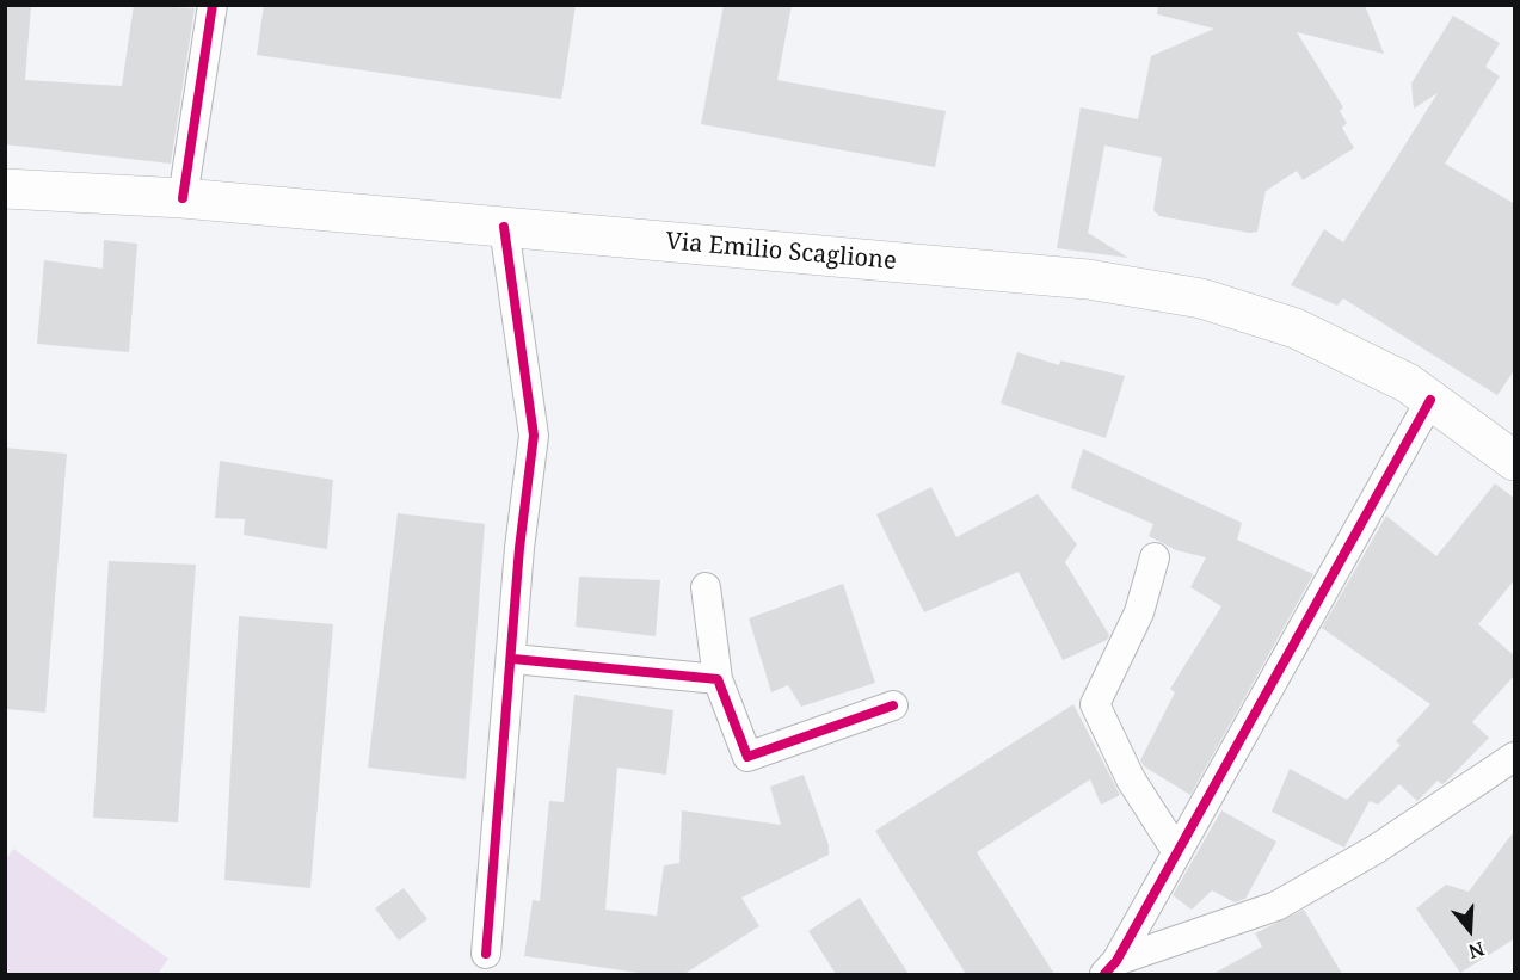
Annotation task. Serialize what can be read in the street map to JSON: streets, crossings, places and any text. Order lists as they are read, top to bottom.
{
  "streets": {
    "main road": ["Via Emilio Scaglione"]
  },
  "north": "bottom"
}
